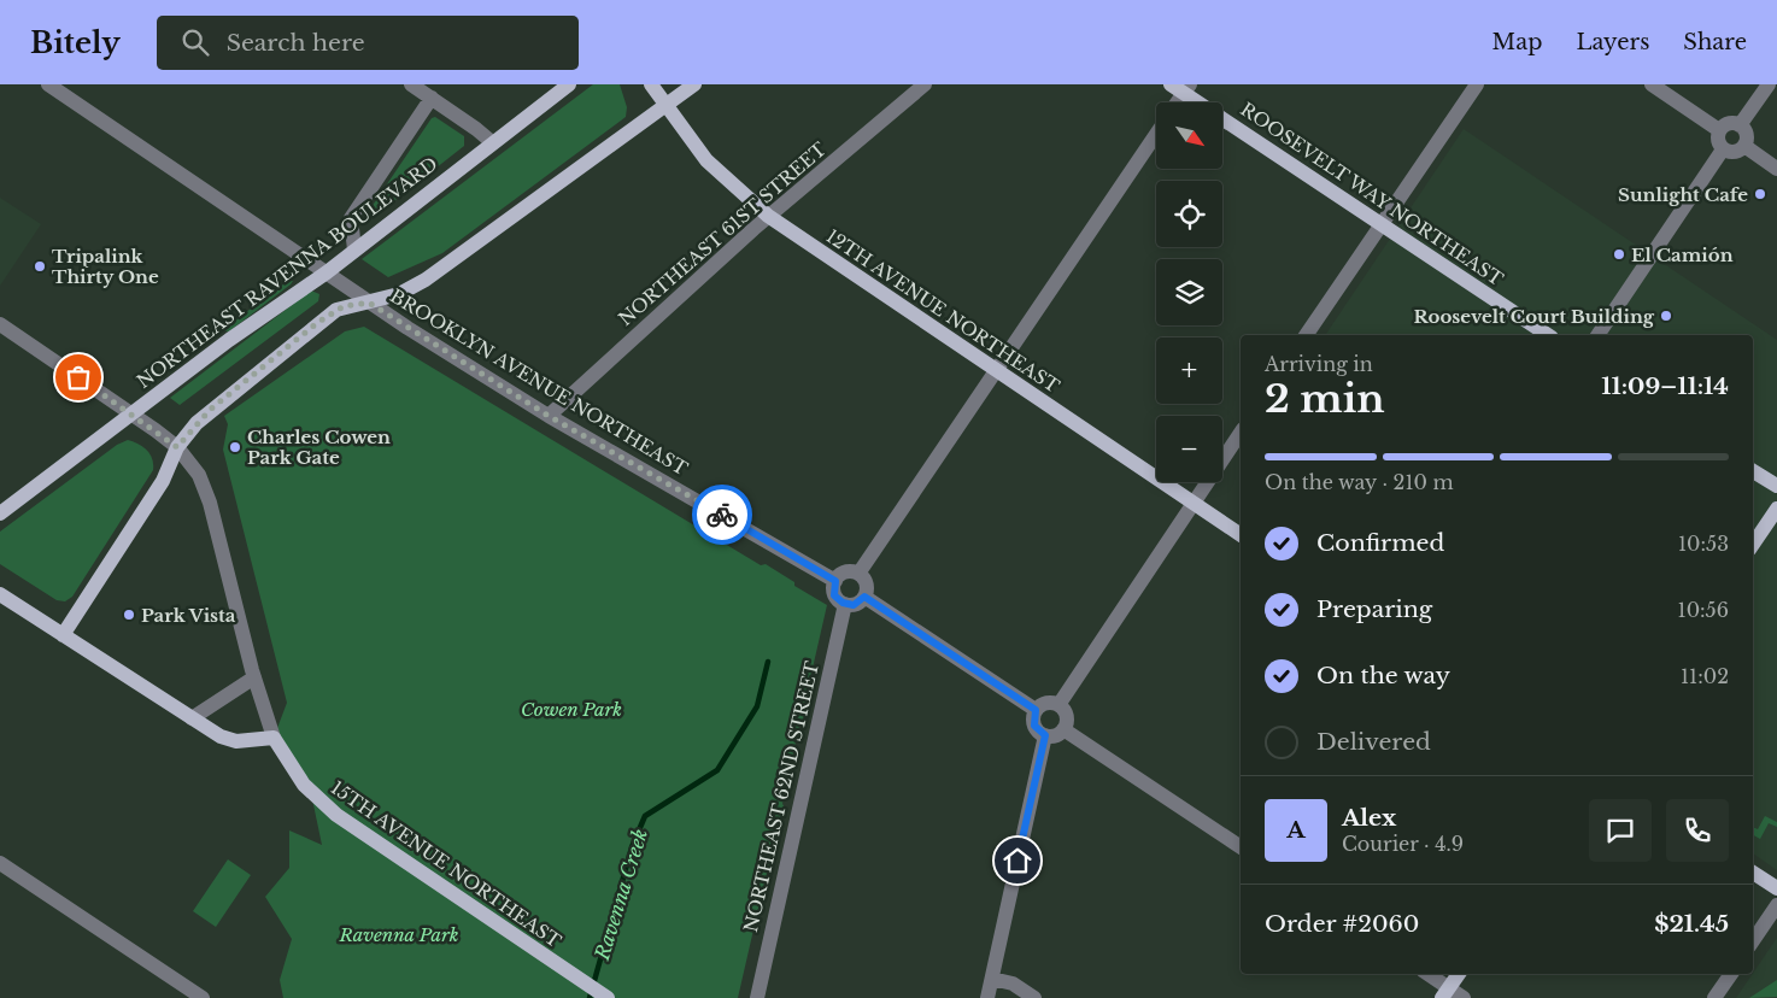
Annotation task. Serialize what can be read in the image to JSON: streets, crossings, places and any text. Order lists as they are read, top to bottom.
{
  "streets": {
    "main road": [
      "ROOSEVELT WAY NORTHEAST",
      "NORTHEAST RAVENNA BOULEVARD",
      "12TH AVENUE NORTHEAST",
      "15TH AVENUE NORTHEAST"
    ],
    "street": ["NORTHEAST 61ST STREET", "BROOKLYN AVENUE NORTHEAST", "NORTHEAST 62ND STREET"]
  },
  "crossings": [
    ["NORTHEAST 61ST STREET", "12TH AVENUE NORTHEAST"],
    ["NORTHEAST 61ST STREET", "BROOKLYN AVENUE NORTHEAST"],
    ["NORTHEAST RAVENNA BOULEVARD", "BROOKLYN AVENUE NORTHEAST"],
    ["BROOKLYN AVENUE NORTHEAST", "NORTHEAST 62ND STREET"]
  ],
  "water": ["Ravenna Creek"],
  "parks": ["Cowen Park", "Ravenna Park"],
  "places": [
    "Sunlight Cafe",
    "El Camión",
    "Tripalink Thirty One",
    "Roosevelt Court Building",
    "Charles Cowen Park Gate",
    "Park Vista"
  ],
  "north": "bottom right",
  "page": {
    "header": "Bitely",
    "search": "Search here",
    "nav": ["Map", "Layers", "Share"],
    "map_buttons": ["+", "−"],
    "heading": ["2 min", "Arriving in", "11:09–11:14"],
    "panel": [
      "Alex",
      "Courier · 4.9",
      "Order #2060",
      "$21.45"
    ],
    "bar": "On the way · 210 m",
    "list": [
      ["Confirmed", "10:53"],
      ["Preparing", "10:56"],
      ["On the way", "11:02"],
      "Delivered"
    ],
    "round": "A"
  }
}
